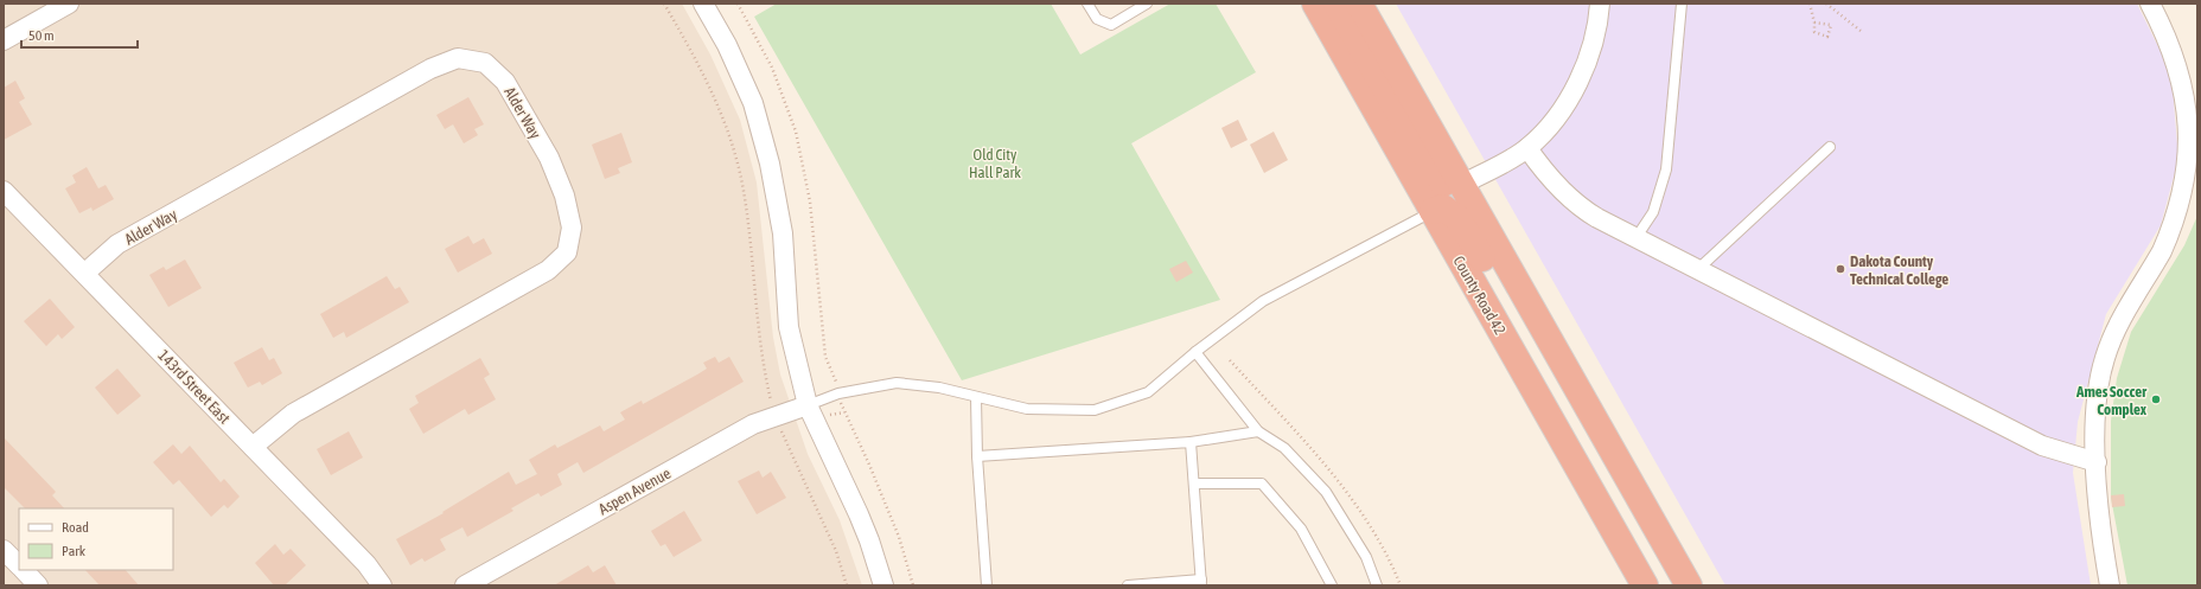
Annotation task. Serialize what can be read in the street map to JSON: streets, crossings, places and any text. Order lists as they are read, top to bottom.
{
  "streets": {
    "highway": ["County Road 42"],
    "street": ["Alder Way", "143rd Street East", "Aspen Avenue"]
  },
  "crossings": [
    ["Alder Way", "143rd Street East"]
  ],
  "parks": ["Old City Hall Park"],
  "places": ["Dakota County Technical College", "Ames Soccer Complex"],
  "legend": ["Road", "Park"],
  "scale_bar": "50 m"
}
